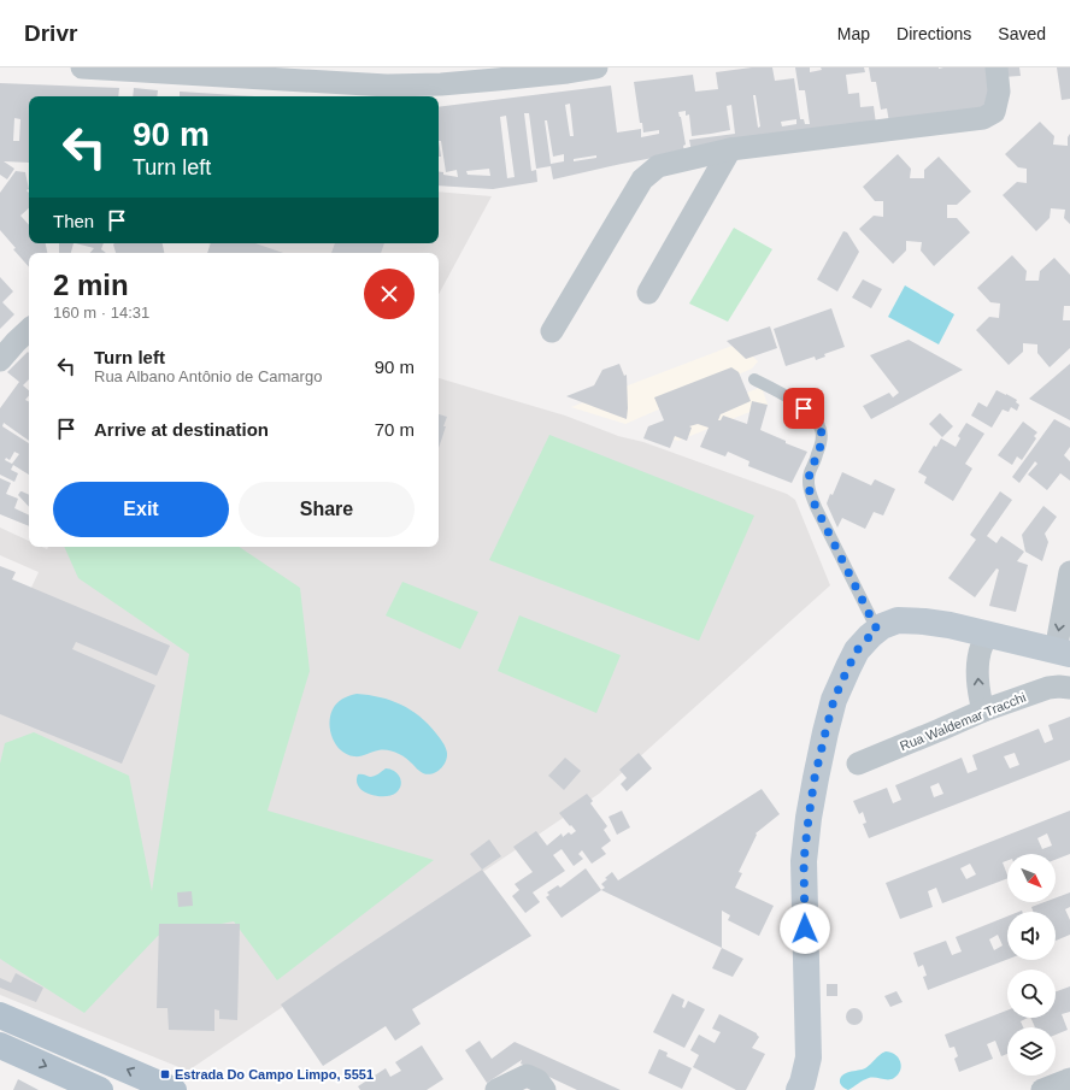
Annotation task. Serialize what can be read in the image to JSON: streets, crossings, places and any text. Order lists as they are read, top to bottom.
{
  "streets": {
    "street": ["Rua Waldemar Tracchi"]
  },
  "places": {
    "transit": ["Estrada Do Campo Limpo, 5551"]
  },
  "north": "bottom right",
  "page": {
    "header": "Drivr",
    "nav": ["Map", "Directions", "Saved"],
    "turn": ["90 m", "Turn left"],
    "then": "Then",
    "heading": ["2 min", "160 m · 14:31"],
    "list": [
      {
        "name": "Turn left",
        "note": "Rua Albano Antônio de Camargo",
        "value": "90 m"
      },
      {
        "name": "Arrive at destination",
        "value": "70 m"
      }
    ],
    "buttons": ["Exit", "Share"]
  }
}
